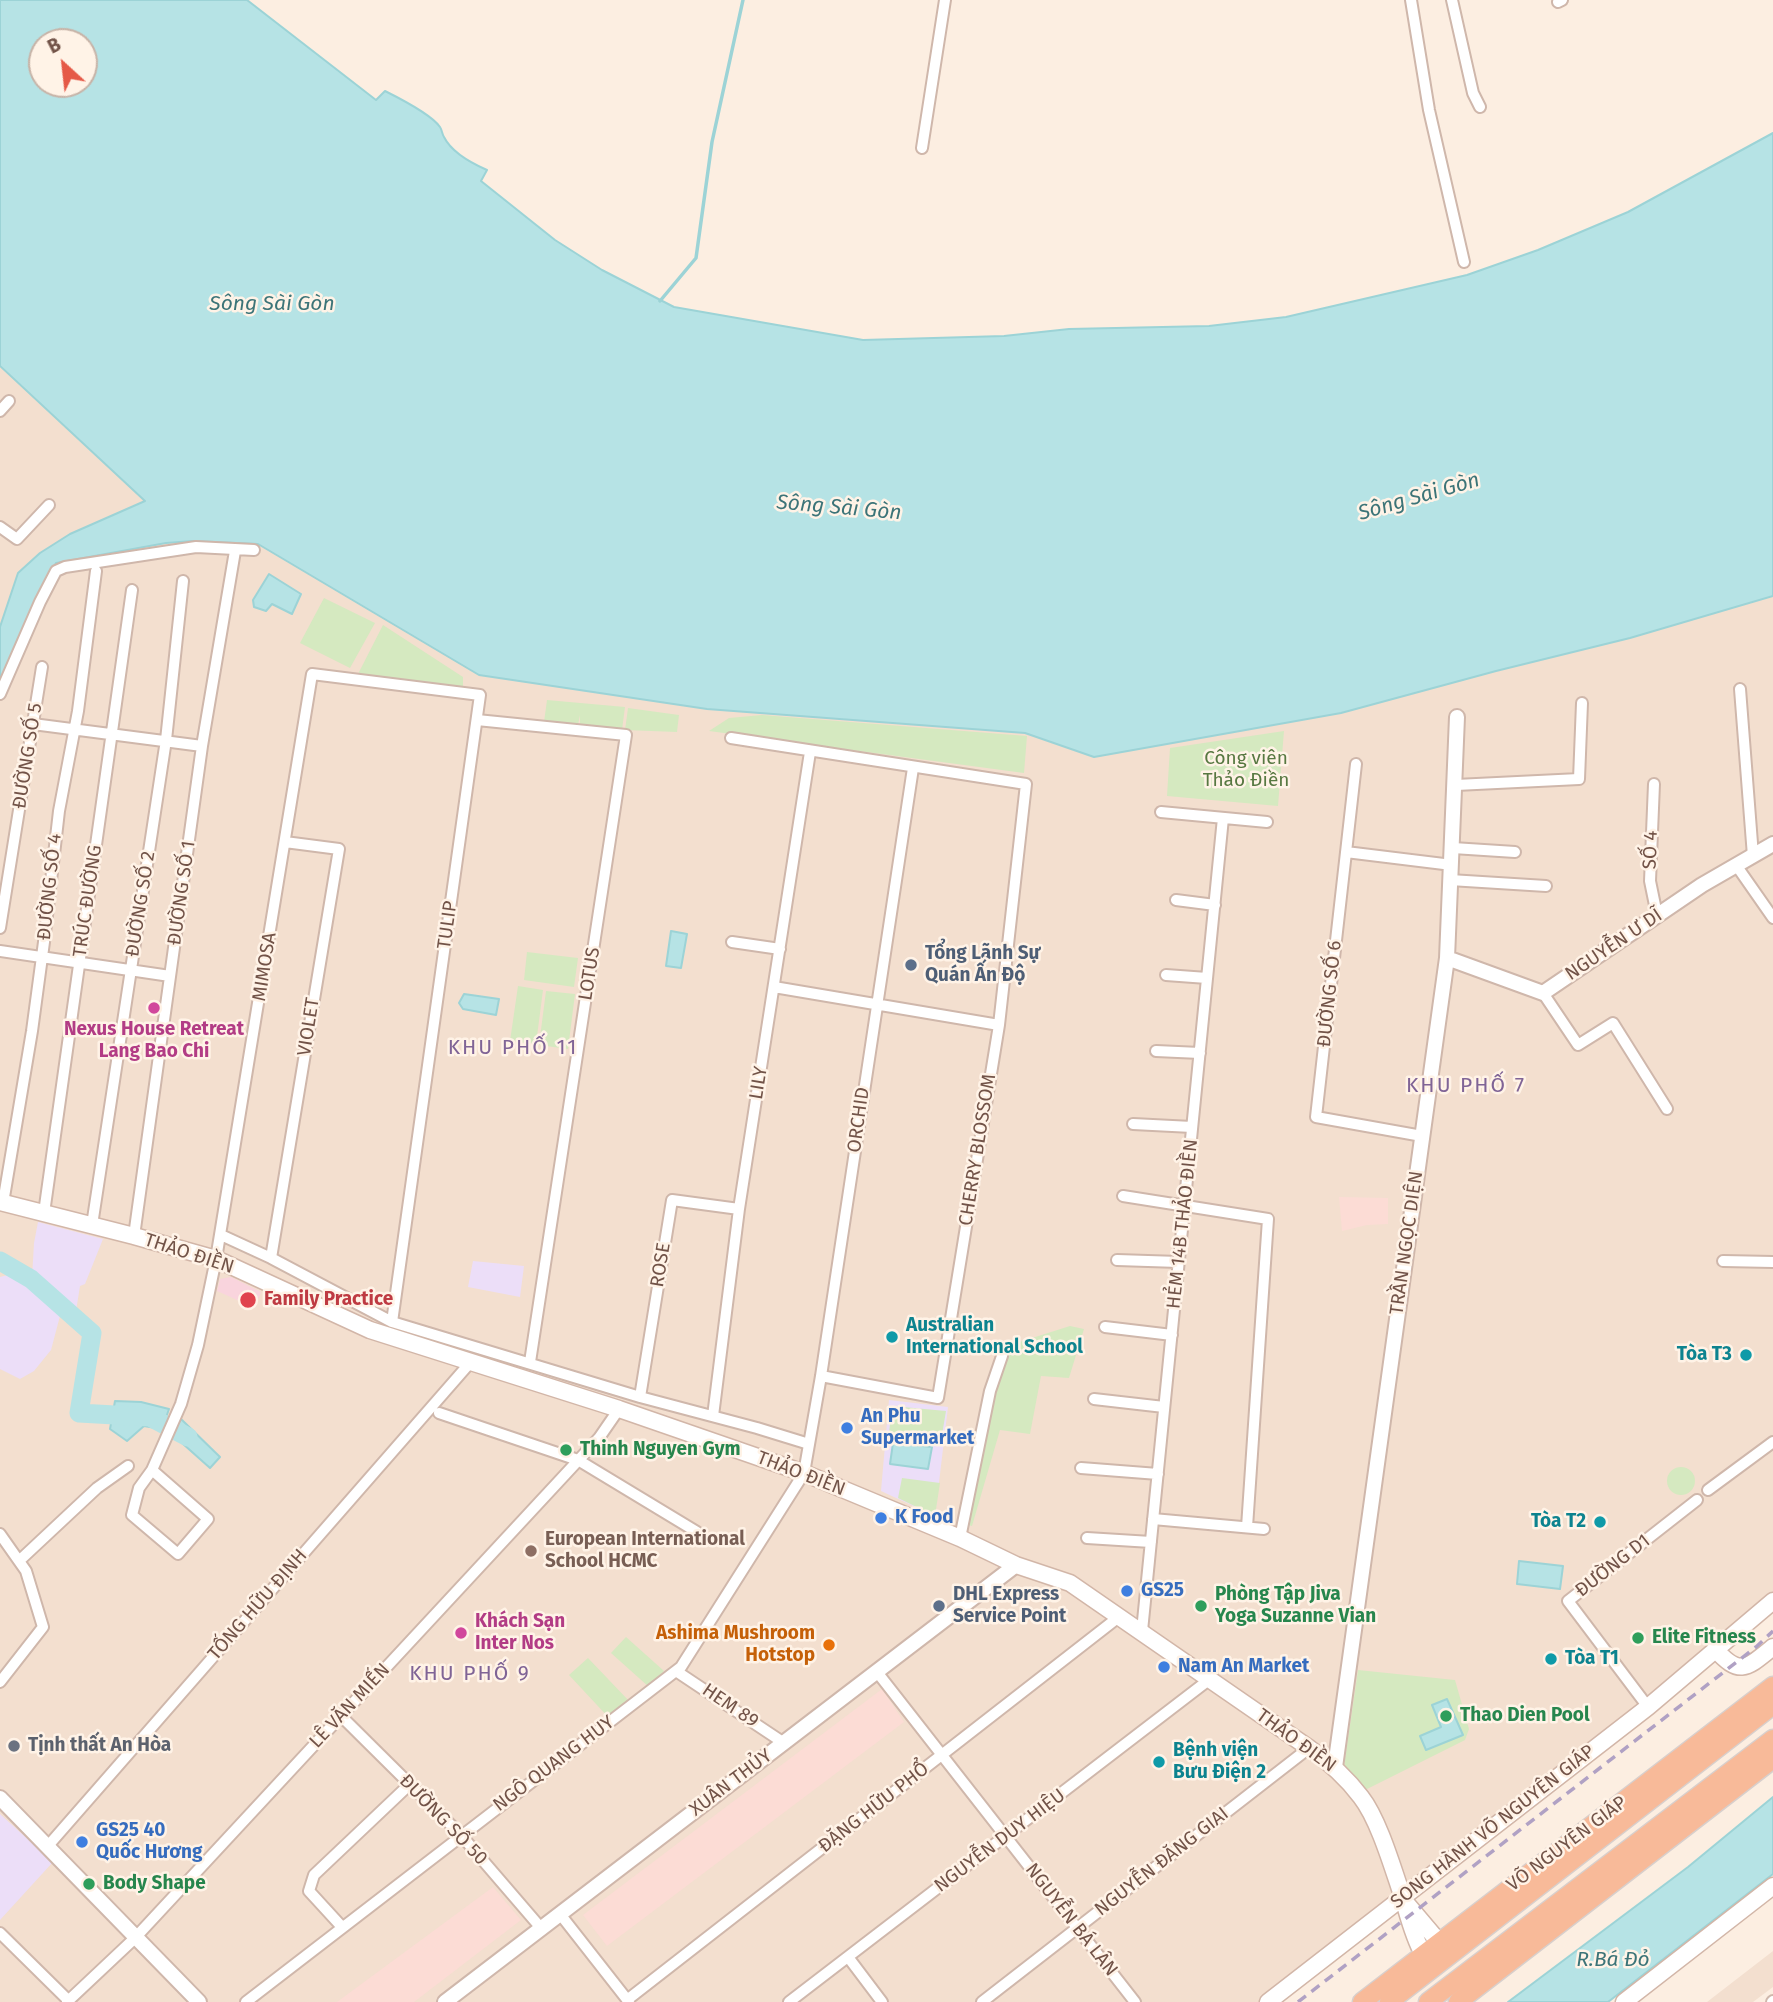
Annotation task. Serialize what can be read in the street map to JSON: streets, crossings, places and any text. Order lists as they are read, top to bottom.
{
  "streets": {
    "highway": ["VÕ NGUYÊN GIÁP"],
    "main road": ["THẢO ĐIỀN", "SONG HÀNH VÕ NGUYÊN GIÁP"],
    "street": [
      "ĐƯỜNG SỐ 5",
      "SỐ 4",
      "ĐƯỜNG SỐ 4",
      "ĐƯỜNG SỐ 1",
      "TRÚC ĐƯỜNG",
      "ĐƯỜNG SỐ 2",
      "TULIP",
      "NGUYỄN Ư DĨ",
      "MIMOSA",
      "LOTUS",
      "ĐƯỜNG SỐ 6",
      "VIOLET",
      "LILY",
      "ORCHID",
      "CHERRY BLOSSOM",
      "HẺM 14B THẢO ĐIỀN",
      "TRẦN NGỌC DIỆN",
      "ROSE",
      "ĐƯỜNG D1",
      "TỐNG HỮU ĐỊNH",
      "LÊ VĂN MIẾN",
      "HEM 89",
      "NGÔ QUANG HUY",
      "XUÂN THỦY",
      "ĐẶNG HỮU PHỔ",
      "ĐƯỜNG SỐ 50",
      "NGUYỄN DUY HIỆU",
      "NGUYỄN ĐĂNG GIAI",
      "NGUYỄN BÁ LÂN"
    ]
  },
  "crossings": [
    ["SỐ 4", "NGUYỄN Ư DĨ"],
    ["ĐƯỜNG SỐ 4", "THẢO ĐIỀN"],
    ["ĐƯỜNG SỐ 1", "THẢO ĐIỀN"],
    ["TRÚC ĐƯỜNG", "THẢO ĐIỀN"],
    ["ĐƯỜNG SỐ 2", "THẢO ĐIỀN"],
    ["TULIP", "MIMOSA"],
    ["TULIP", "LOTUS"],
    ["MIMOSA", "VIOLET"],
    ["MIMOSA", "THẢO ĐIỀN"],
    ["ĐƯỜNG SỐ 6", "TRẦN NGỌC DIỆN"],
    ["LILY", "ROSE"],
    ["ORCHID", "CHERRY BLOSSOM"],
    ["ORCHID", "THẢO ĐIỀN"],
    ["ORCHID", "NGÔ QUANG HUY"],
    ["HẺM 14B THẢO ĐIỀN", "THẢO ĐIỀN"],
    ["TRẦN NGỌC DIỆN", "THẢO ĐIỀN"],
    ["THẢO ĐIỀN", "TỐNG HỮU ĐỊNH"],
    ["THẢO ĐIỀN", "LÊ VĂN MIẾN"],
    ["THẢO ĐIỀN", "NGÔ QUANG HUY"],
    ["THẢO ĐIỀN", "XUÂN THỦY"],
    ["THẢO ĐIỀN", "ĐẶNG HỮU PHỔ"],
    ["THẢO ĐIỀN", "SONG HÀNH VÕ NGUYÊN GIÁP"],
    ["THẢO ĐIỀN", "NGUYỄN DUY HIỆU"],
    ["THẢO ĐIỀN", "VÕ NGUYÊN GIÁP"],
    ["THẢO ĐIỀN", "NGUYỄN ĐĂNG GIAI"],
    ["ĐƯỜNG D1", "SONG HÀNH VÕ NGUYÊN GIÁP"],
    ["LÊ VĂN MIẾN", "ĐƯỜNG SỐ 50"],
    ["HEM 89", "NGÔ QUANG HUY"],
    ["HEM 89", "XUÂN THỦY"],
    ["NGÔ QUANG HUY", "ĐƯỜNG SỐ 50"],
    ["XUÂN THỦY", "ĐƯỜNG SỐ 50"],
    ["XUÂN THỦY", "NGUYỄN BÁ LÂN"],
    ["ĐẶNG HỮU PHỔ", "NGUYỄN BÁ LÂN"],
    ["NGUYỄN DUY HIỆU", "NGUYỄN BÁ LÂN"],
    ["NGUYỄN ĐĂNG GIAI", "NGUYỄN BÁ LÂN"]
  ],
  "districts": ["KHU PHỐ 11", "KHU PHỐ 7", "KHU PHỐ 9"],
  "water": ["Sông Sài Gòn", "R.Bá Đỏ"],
  "parks": ["Công viên Thảo Điền"],
  "places": [
    "Tổng Lãnh Sự Quán Ấn Độ",
    "Nexus House Retreat Lang Bao Chi",
    "Family Practice",
    "Australian International School",
    "Tòa T3",
    "An Phu Supermarket",
    "Thinh Nguyen Gym",
    "K Food",
    "Tòa T2",
    "European International School HCMC",
    "GS25",
    "DHL Express Service Point",
    "Phòng Tập Jiva Yoga Suzanne Vian",
    "Khách Sạn Inter Nos",
    "Elite Fitness",
    "Ashima Mushroom Hotstop",
    "Tòa T1",
    "Nam An Market",
    "Thao Dien Pool",
    "Tịnh thất An Hòa",
    "Bệnh viện Bưu Điện 2",
    "GS25 40 Quốc Hương",
    "Body Shape"
  ],
  "north": "top left"
}
